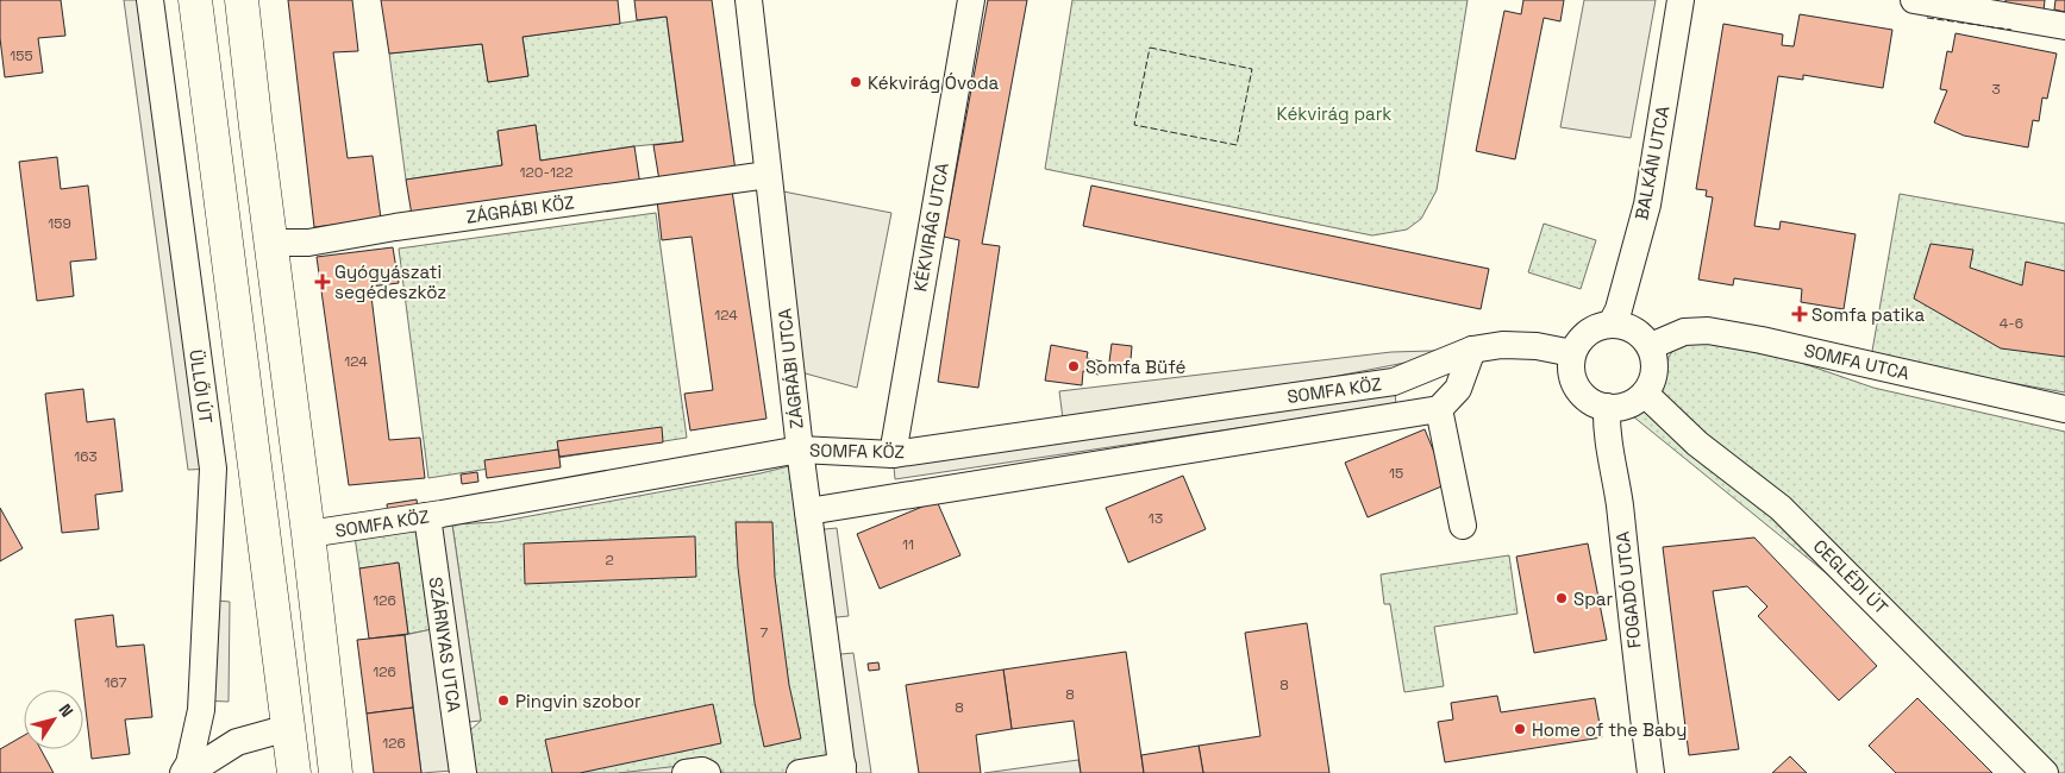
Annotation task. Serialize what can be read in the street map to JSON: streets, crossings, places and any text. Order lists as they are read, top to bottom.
{
  "streets": {
    "street": [
      "BALKÁN UTCA",
      "ZÁGRÁBI KÖZ",
      "KÉKVIRÁG UTCA",
      "SOMFA UTCA",
      "ZÁGRÁBI UTCA",
      "ÜLLŐI ÚT",
      "SOMFA KÖZ",
      "CEGLÉDI ÚT",
      "FOGADÓ UTCA",
      "SZÁRNYAS UTCA"
    ]
  },
  "crossings": [
    ["BALKÁN UTCA", "SOMFA UTCA"],
    ["BALKÁN UTCA", "SOMFA KÖZ"],
    ["BALKÁN UTCA", "CEGLÉDI ÚT"],
    ["BALKÁN UTCA", "FOGADÓ UTCA"],
    ["ZÁGRÁBI KÖZ", "ZÁGRÁBI UTCA"],
    ["KÉKVIRÁG UTCA", "SOMFA KÖZ"],
    ["SOMFA UTCA", "SOMFA KÖZ"],
    ["SOMFA UTCA", "CEGLÉDI ÚT"],
    ["SOMFA UTCA", "FOGADÓ UTCA"],
    ["ZÁGRÁBI UTCA", "SOMFA KÖZ"],
    ["SOMFA KÖZ", "CEGLÉDI ÚT"],
    ["SOMFA KÖZ", "FOGADÓ UTCA"],
    ["SOMFA KÖZ", "SZÁRNYAS UTCA"],
    ["CEGLÉDI ÚT", "FOGADÓ UTCA"]
  ],
  "parks": ["Kékvirág park"],
  "places": {
    "other": [
      "Kékvirág Óvoda",
      "Somfa Büfé",
      "Spar",
      "Pingvin szobor",
      "Home of the Baby"
    ],
    "health": ["Gyógyászati segédeszköz", "Somfa patika"]
  },
  "house_numbers": [
    "155",
    "3",
    "120-122",
    "159",
    "124",
    "4-6",
    "124",
    "163",
    "15",
    "13",
    "11",
    "2",
    "126",
    "7",
    "126",
    "167",
    "8",
    "8",
    "8",
    "126"
  ],
  "north": "top right"
}
